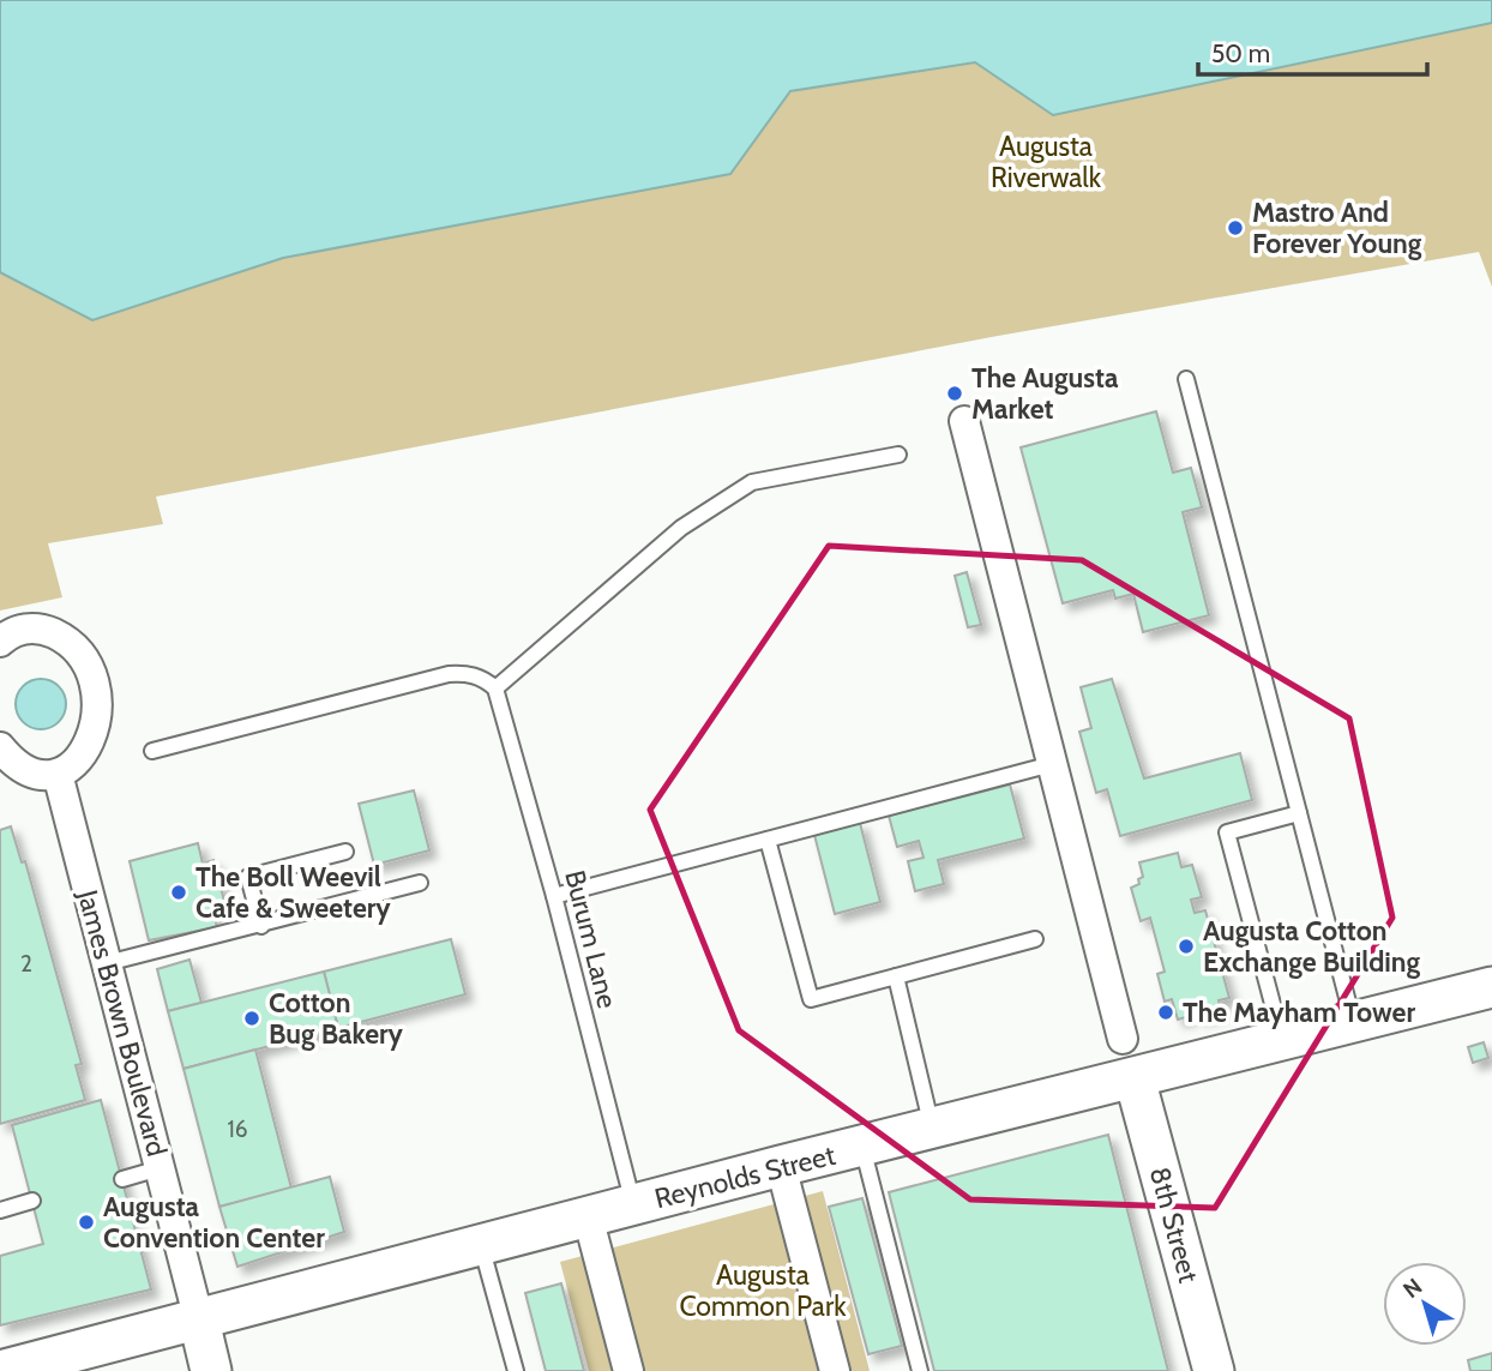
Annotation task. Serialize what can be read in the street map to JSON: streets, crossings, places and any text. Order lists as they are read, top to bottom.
{
  "streets": {
    "main road": ["James Brown Boulevard", "Reynolds Street", "8th Street"],
    "lane": ["Burum Lane"]
  },
  "crossings": [
    ["Burum Lane", "Reynolds Street"],
    ["James Brown Boulevard", "Reynolds Street"],
    ["Reynolds Street", "8th Street"]
  ],
  "parks": ["Augusta Riverwalk", "Augusta Common Park"],
  "places": [
    "Mastro And Forever Young",
    "The Augusta Market",
    "The Boll Weevil Cafe & Sweetery",
    "Augusta Cotton Exchange Building",
    "The Mayham Tower",
    "Cotton Bug Bakery",
    "Augusta Convention Center"
  ],
  "house_numbers": ["2", "16"],
  "scale_bar": "50 m",
  "north": "top left"
}
